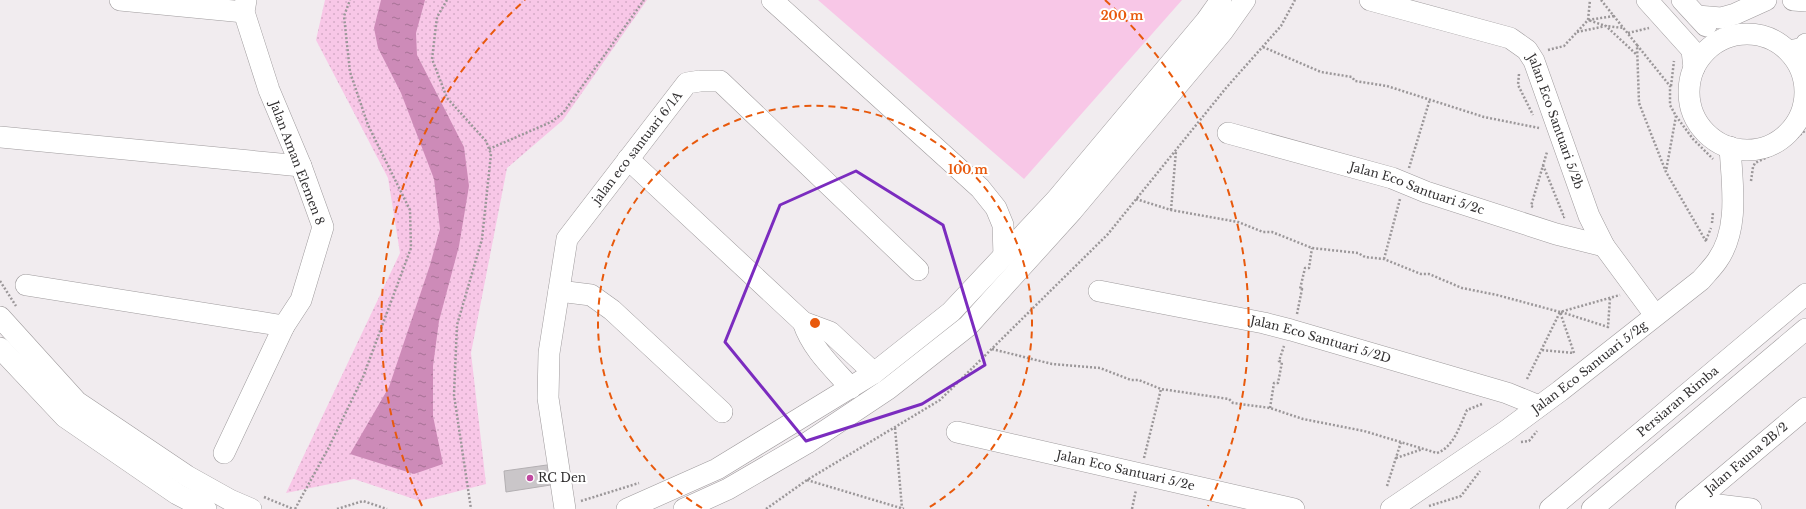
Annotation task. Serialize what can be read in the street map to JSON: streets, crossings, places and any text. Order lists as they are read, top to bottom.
{
  "streets": {
    "street": [
      "Jalan Eco Santuari 5/2b",
      "jalan eco santuari 6/1A",
      "Jalan Aman Elemen 8",
      "Jalan Eco Santuari 5/2c",
      "Jalan Eco Santuari 5/2D",
      "Jalan Eco Santuari 5/2g",
      "Persiaran Rimba",
      "Jalan Fauna 2B/2",
      "Jalan Eco Santuari 5/2e"
    ]
  },
  "crossings": [
    ["Jalan Eco Santuari 5/2b", "Jalan Eco Santuari 5/2c"],
    ["Jalan Eco Santuari 5/2b", "Jalan Eco Santuari 5/2g"],
    ["Jalan Eco Santuari 5/2D", "Jalan Eco Santuari 5/2g"]
  ],
  "places": ["RC Den"],
  "rings": ["200 m", "100 m"]
}
